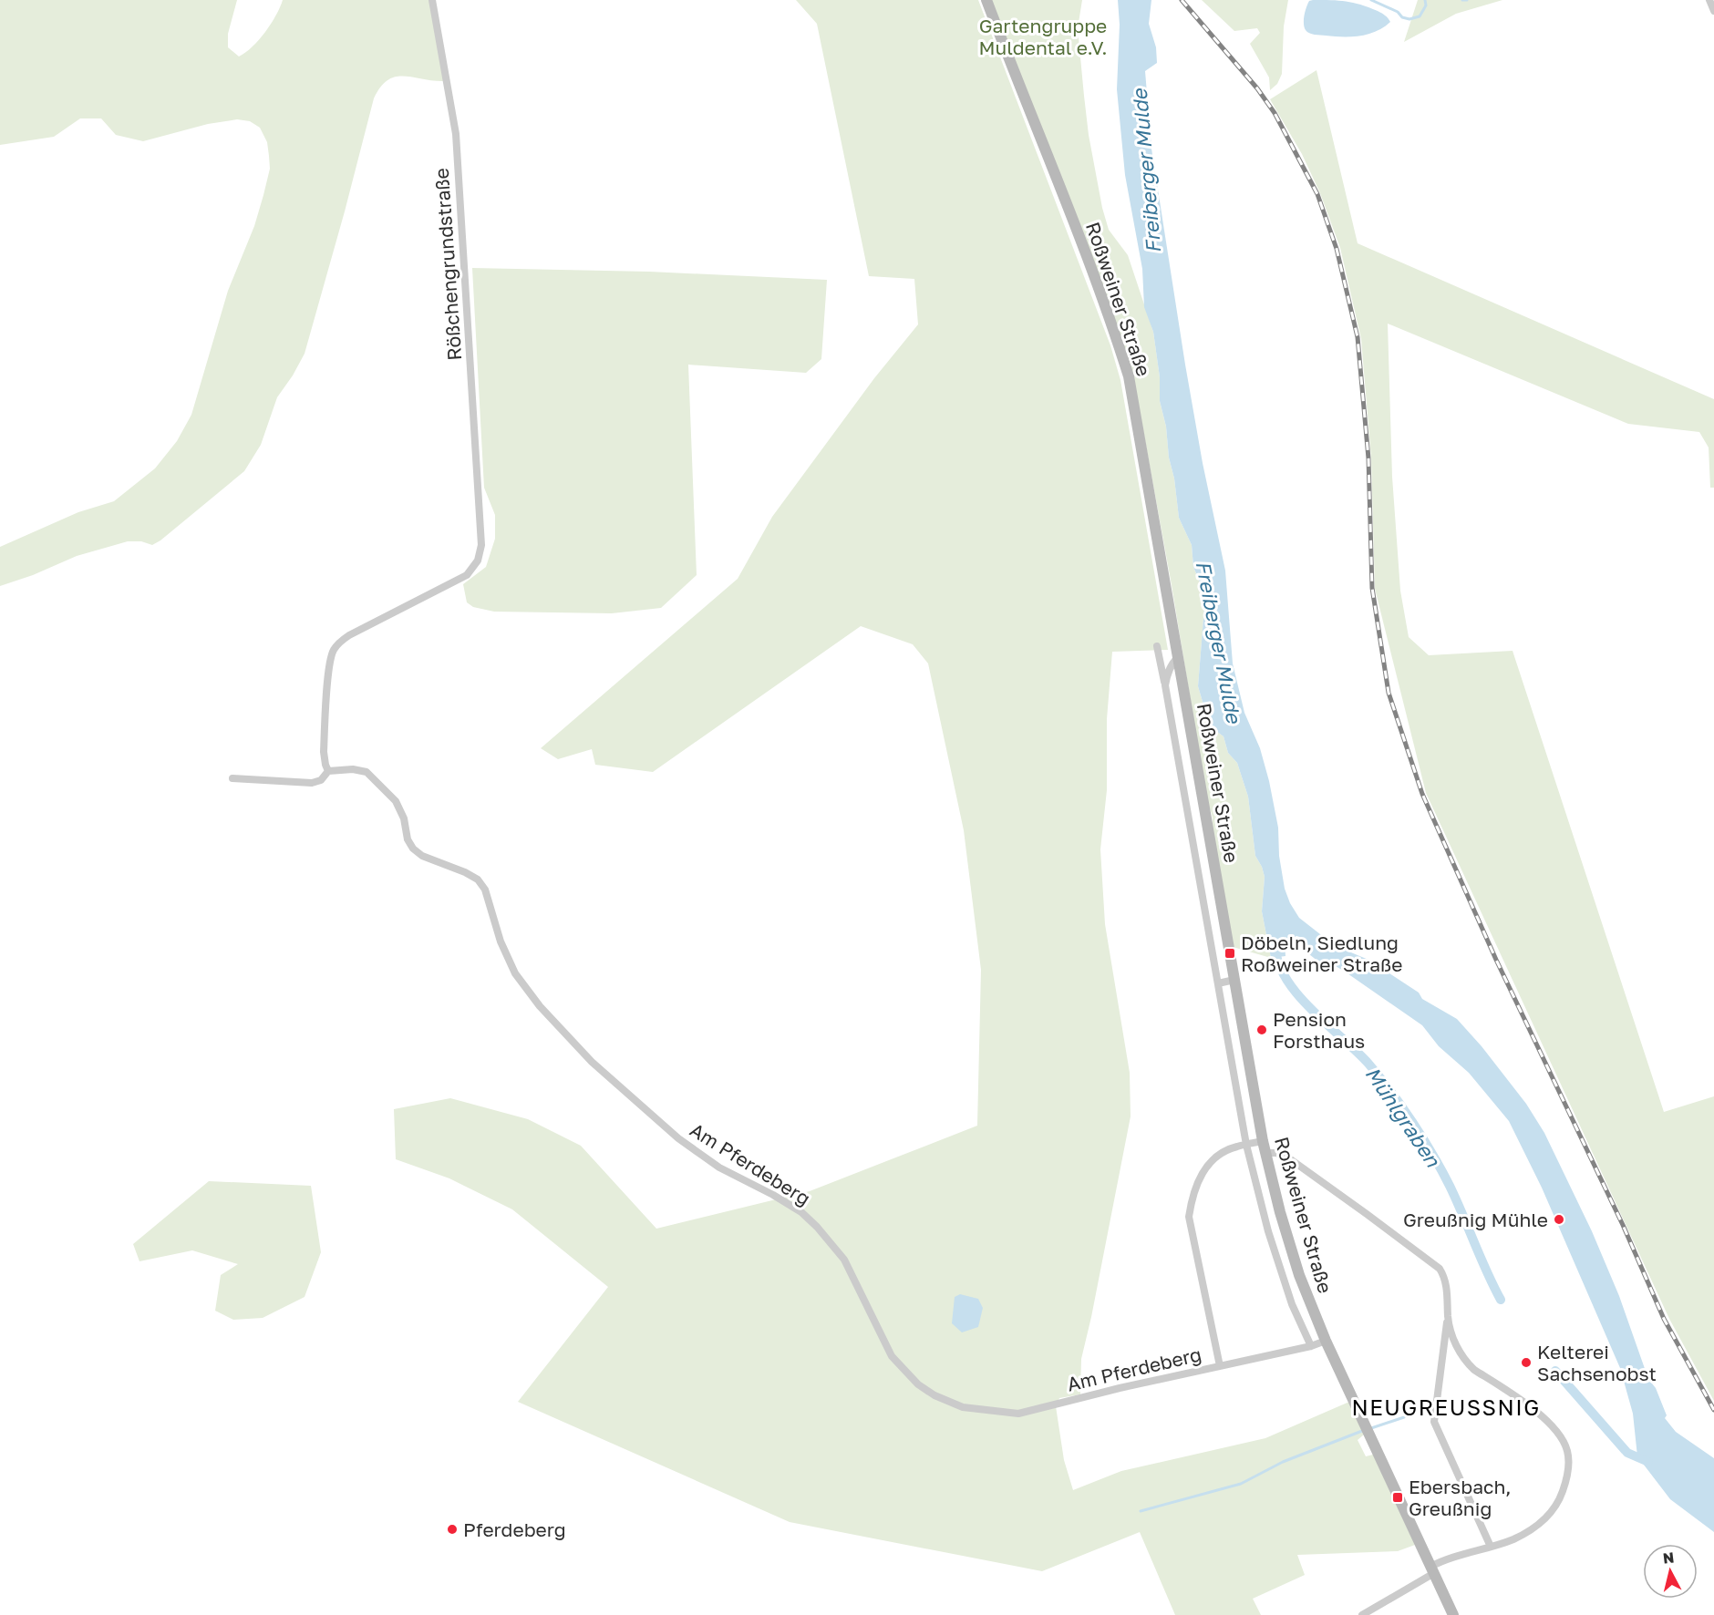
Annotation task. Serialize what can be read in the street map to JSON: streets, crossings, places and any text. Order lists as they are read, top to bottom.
{
  "streets": {
    "main road": ["Roßweiner Straße"],
    "street": ["Rößchengrundstraße", "Am Pferdeberg"]
  },
  "crossings": [
    ["Rößchengrundstraße", "Am Pferdeberg"],
    ["Roßweiner Straße", "Am Pferdeberg"]
  ],
  "districts": ["NEUGREUSSNIG"],
  "water": ["Freiberger Mulde", "Mühlgraben"],
  "parks": ["Gartengruppe Muldental e.V."],
  "places": {
    "transit": ["Döbeln, Siedlung Roßweiner Straße", "Ebersbach, Greußnig"],
    "other": [
      "Pension Forsthaus",
      "Greußnig Mühle",
      "Kelterei Sachsenobst",
      "Pferdeberg"
    ]
  },
  "north": "top"
}
